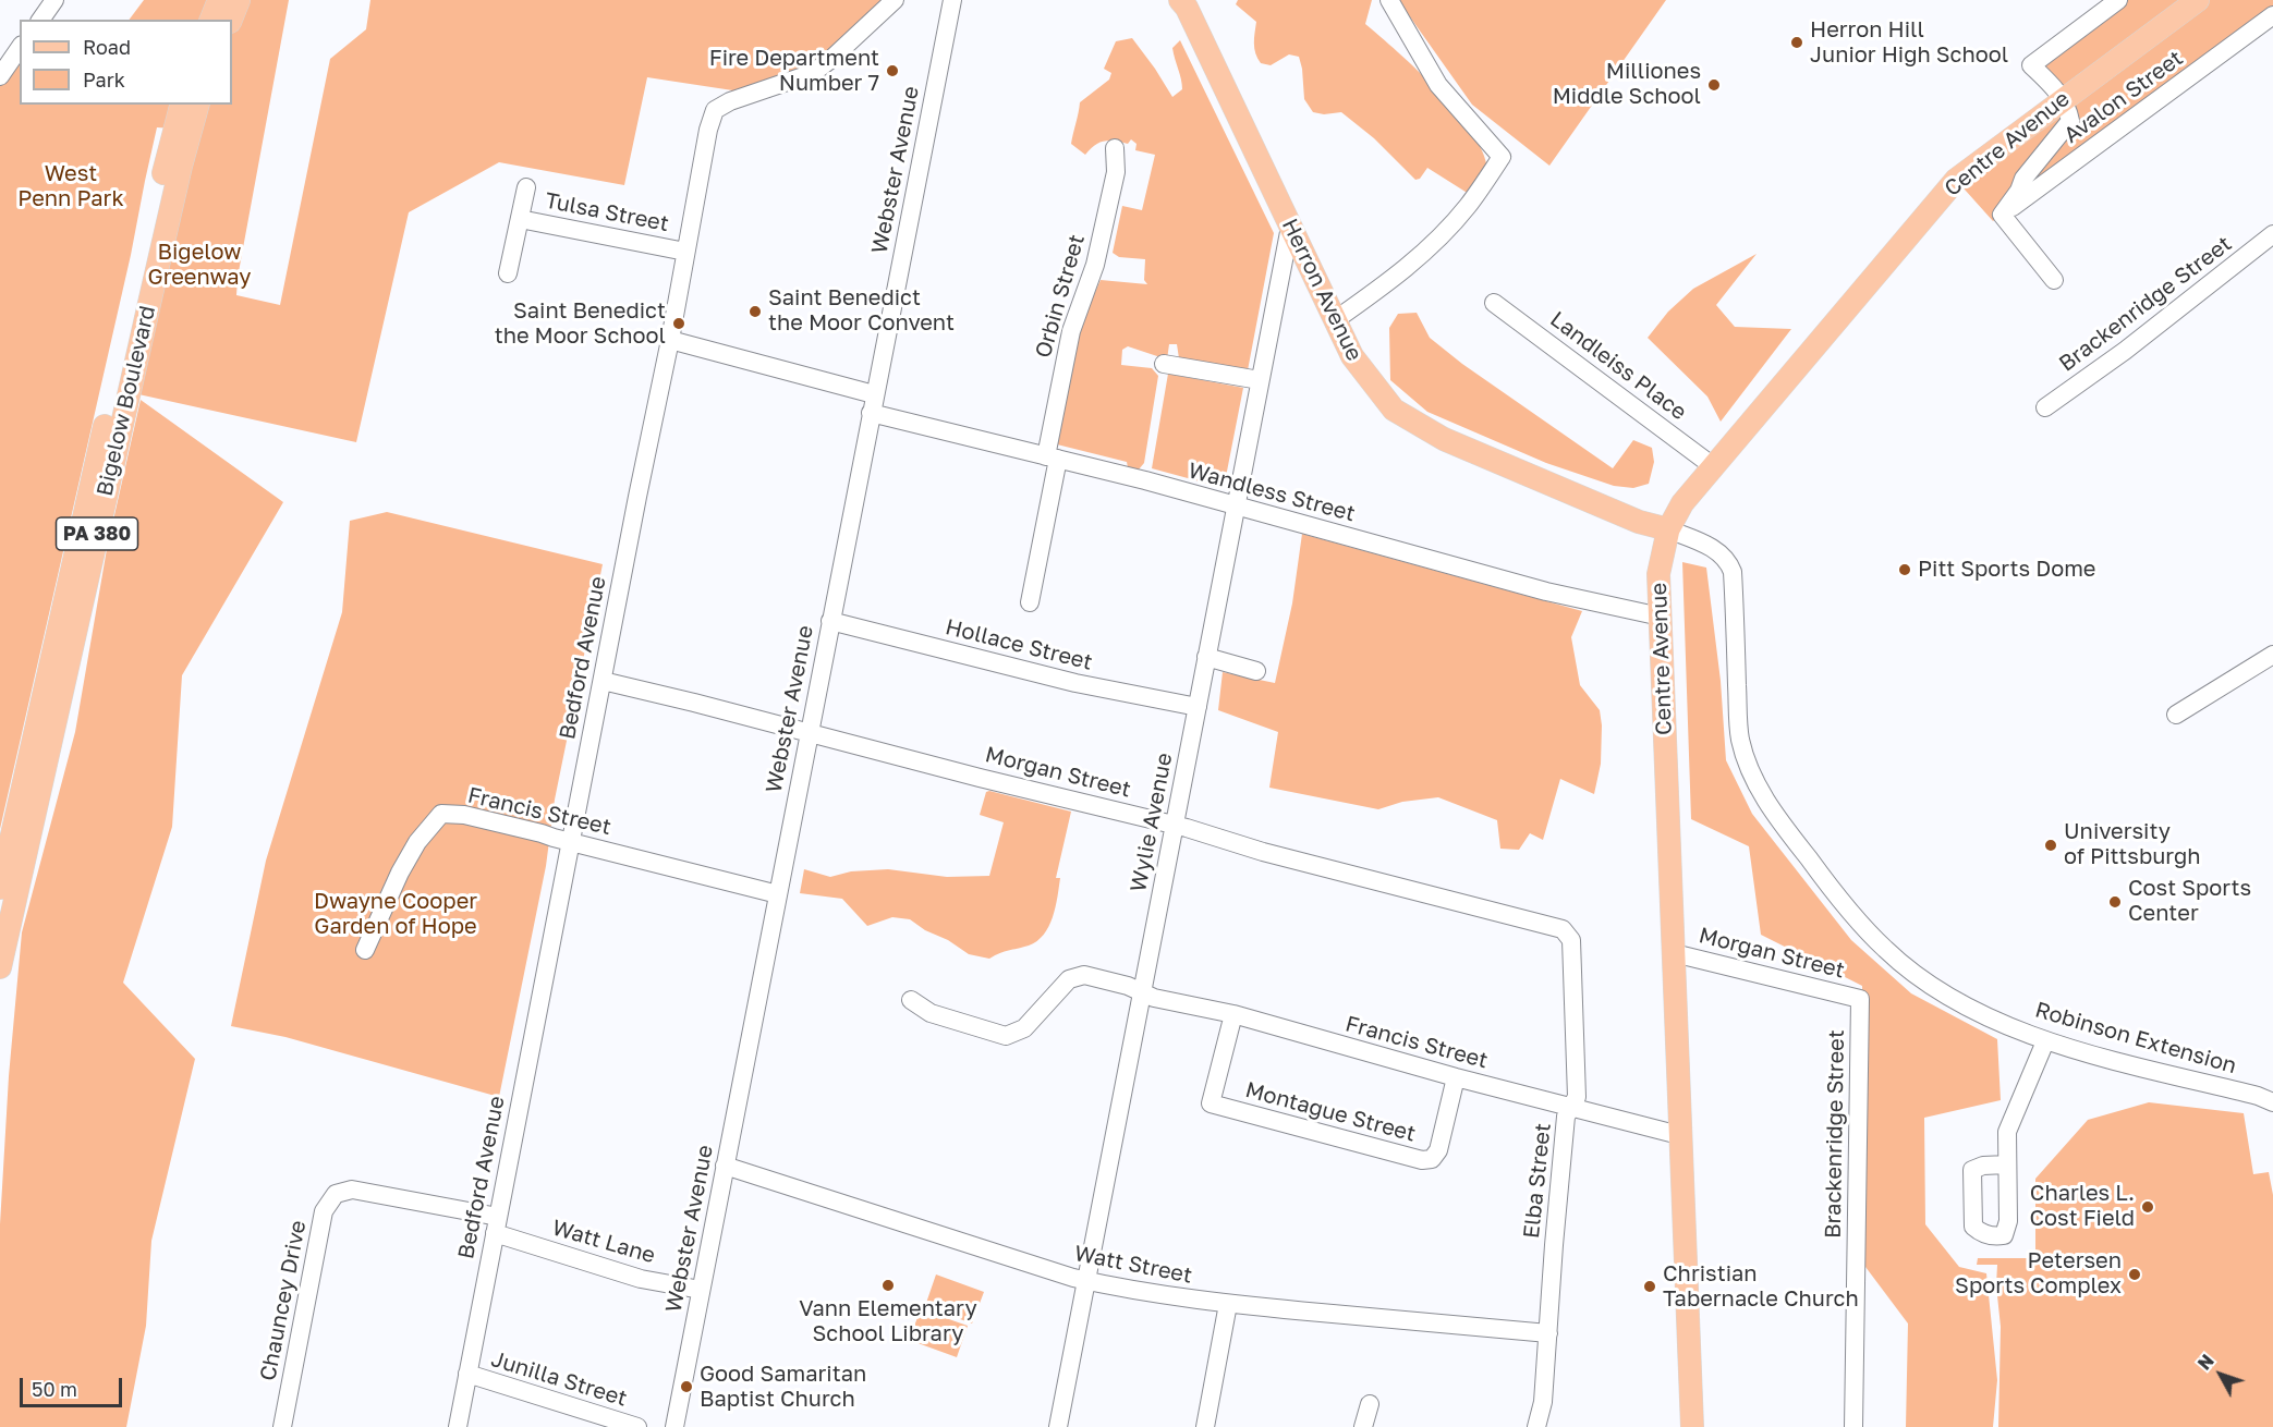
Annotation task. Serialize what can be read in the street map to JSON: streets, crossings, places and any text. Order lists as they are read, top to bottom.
{
  "streets": {
    "main road": [
      "Centre Avenue",
      "Herron Avenue",
      "Bigelow Boulevard",
      "PA 380"
    ],
    "street": [
      "Avalon Street",
      "Webster Avenue",
      "Tulsa Street",
      "Orbin Street",
      "Brackenridge Street",
      "Landleiss Place",
      "Wandless Street",
      "Hollace Street",
      "Bedford Avenue",
      "Morgan Street",
      "Francis Street",
      "Wylie Avenue",
      "Robinson Extension",
      "Montague Street",
      "Elba Street",
      "Watt Lane",
      "Watt Street",
      "Chauncey Drive",
      "Junilla Street"
    ]
  },
  "crossings": [
    ["Centre Avenue", "Herron Avenue"],
    ["Centre Avenue", "Landleiss Place"],
    ["Centre Avenue", "Wandless Street"],
    ["Centre Avenue", "Morgan Street"],
    ["Centre Avenue", "Francis Street"],
    ["Centre Avenue", "Robinson Extension"],
    ["Webster Avenue", "Wandless Street"],
    ["Webster Avenue", "Hollace Street"],
    ["Webster Avenue", "Morgan Street"],
    ["Webster Avenue", "Francis Street"],
    ["Webster Avenue", "Watt Lane"],
    ["Webster Avenue", "Watt Street"],
    ["Tulsa Street", "Bedford Avenue"],
    ["Herron Avenue", "Wylie Avenue"],
    ["Herron Avenue", "Robinson Extension"],
    ["Orbin Street", "Wandless Street"],
    ["Brackenridge Street", "Morgan Street"],
    ["Wandless Street", "Bedford Avenue"],
    ["Wandless Street", "Wylie Avenue"],
    ["Hollace Street", "Wylie Avenue"],
    ["Bedford Avenue", "Morgan Street"],
    ["Bedford Avenue", "Francis Street"],
    ["Bedford Avenue", "Watt Lane"],
    ["Bedford Avenue", "Chauncey Drive"],
    ["Bedford Avenue", "Junilla Street"],
    ["Morgan Street", "Wylie Avenue"],
    ["Morgan Street", "Elba Street"],
    ["Francis Street", "Wylie Avenue"],
    ["Francis Street", "Montague Street"],
    ["Francis Street", "Elba Street"],
    ["Wylie Avenue", "Watt Street"],
    ["Elba Street", "Watt Street"],
    ["Watt Lane", "Chauncey Drive"]
  ],
  "parks": ["West Penn Park", "Bigelow Greenway", "Dwayne Cooper Garden of Hope"],
  "places": [
    "Herron Hill Junior High School",
    "Fire Department Number 7",
    "Milliones Middle School",
    "Saint Benedict the Moor Convent",
    "Saint Benedict the Moor School",
    "Pitt Sports Dome",
    "University of Pittsburgh",
    "Cost Sports Center",
    "Charles L. Cost Field",
    "Petersen Sports Complex",
    "Vann Elementary School Library",
    "Christian Tabernacle Church",
    "Good Samaritan Baptist Church"
  ],
  "legend": ["Road", "Park"],
  "scale_bar": "50 m",
  "north": "top left"
}
